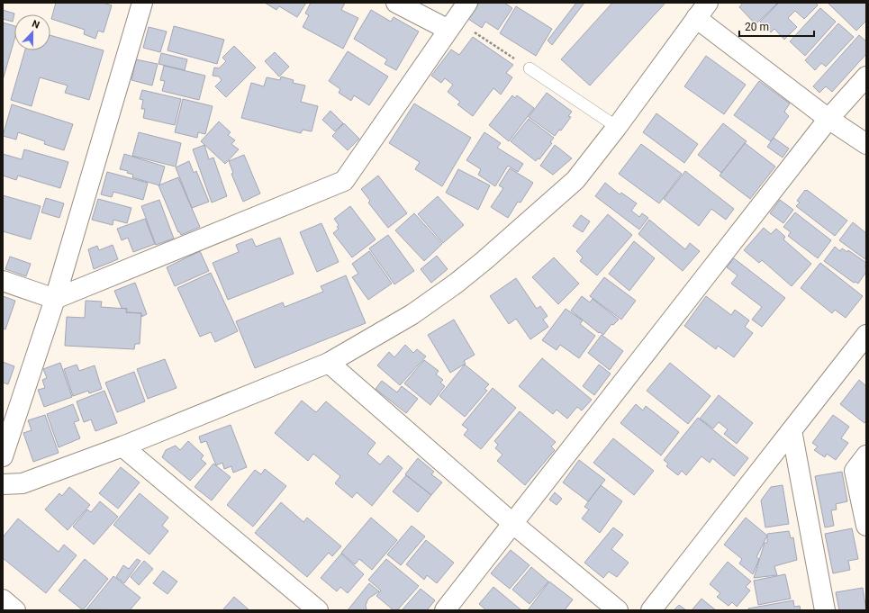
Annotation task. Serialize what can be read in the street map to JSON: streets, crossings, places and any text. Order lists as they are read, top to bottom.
{
  "scale_bar": "20 m",
  "north": "top"
}
